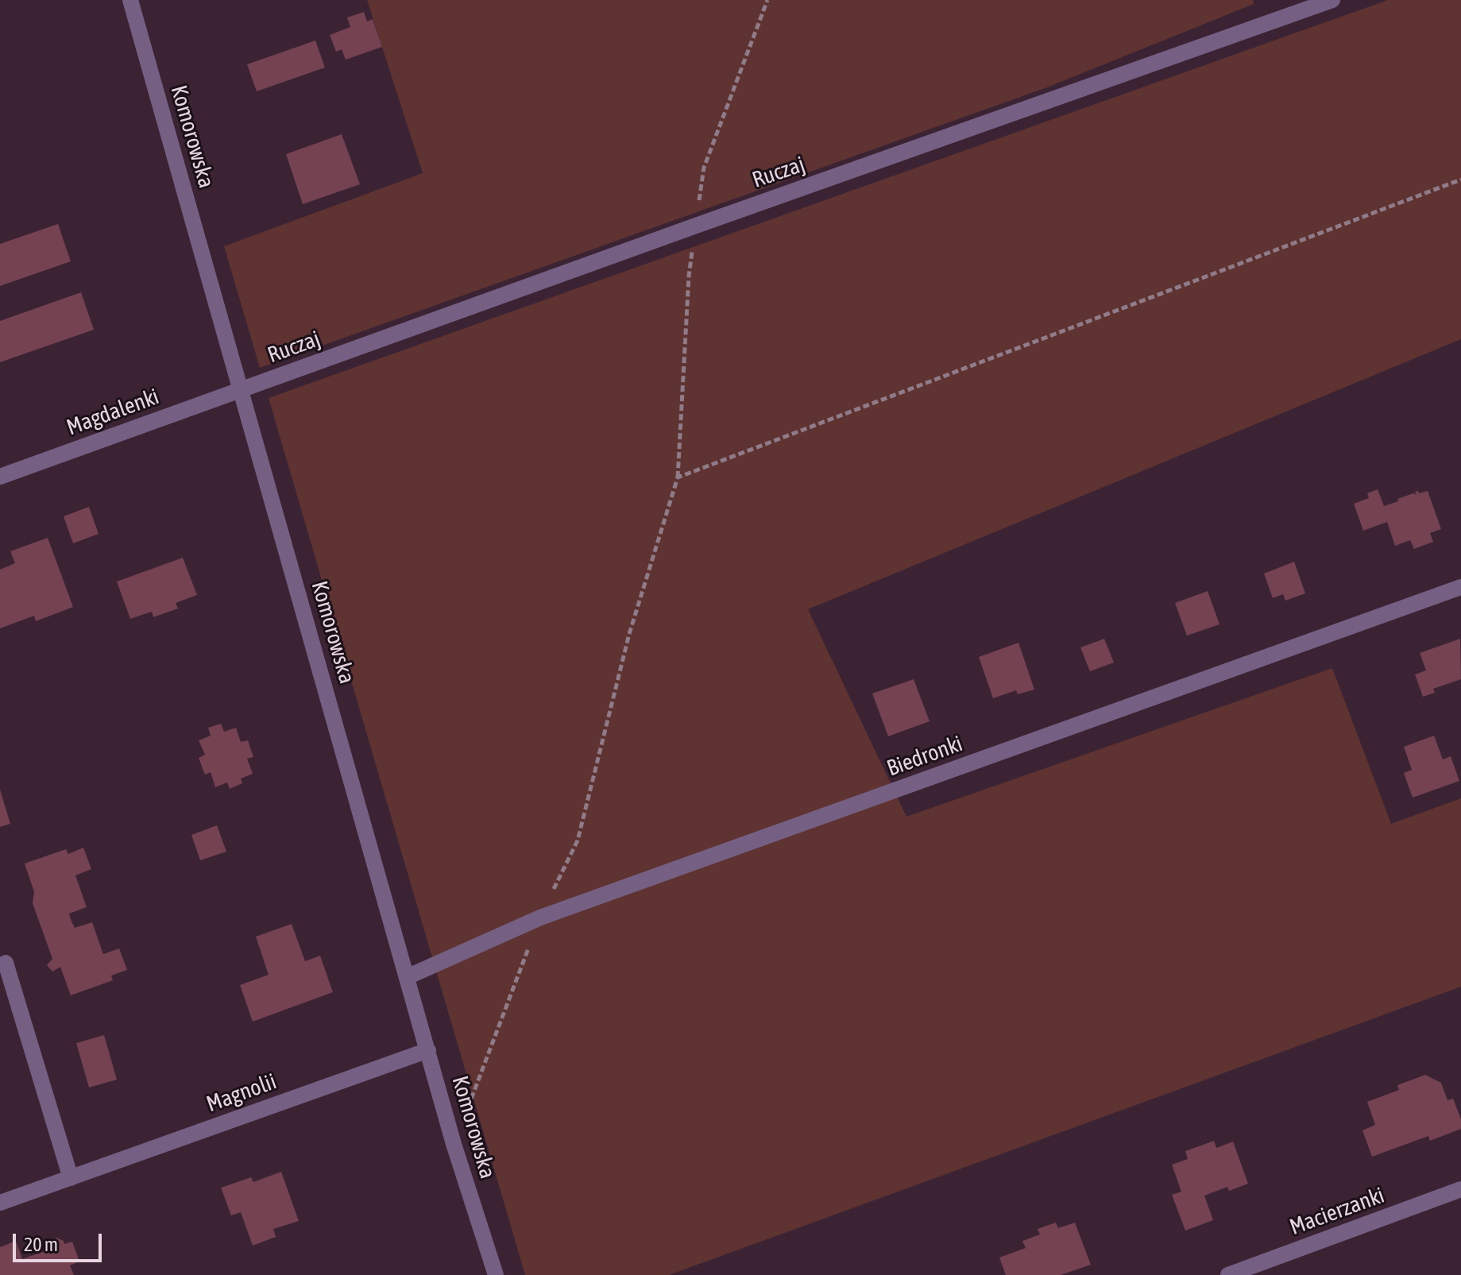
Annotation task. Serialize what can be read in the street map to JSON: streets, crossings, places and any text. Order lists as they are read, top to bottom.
{
  "streets": {
    "street": [
      "Komorowska",
      "Ruczaj",
      "Magdalenki",
      "Biedronki",
      "Magnolii",
      "Macierzanki"
    ]
  },
  "crossings": [
    ["Komorowska", "Ruczaj"],
    ["Komorowska", "Magdalenki"],
    ["Komorowska", "Biedronki"],
    ["Komorowska", "Magnolii"],
    ["Ruczaj", "Magdalenki"]
  ],
  "scale_bar": "20 m"
}
